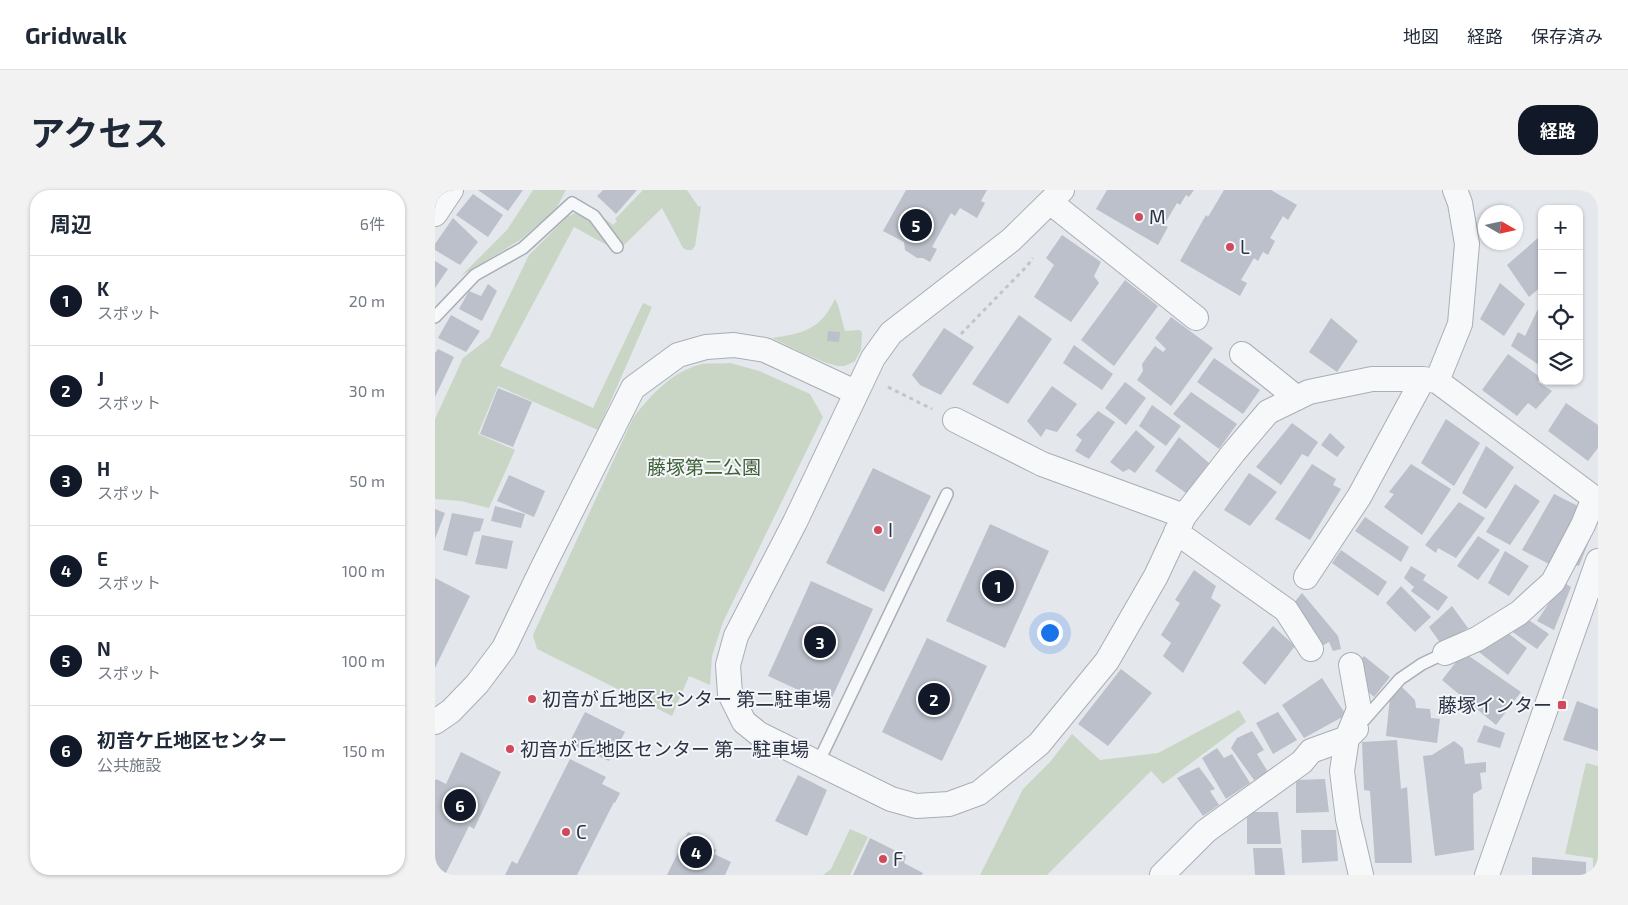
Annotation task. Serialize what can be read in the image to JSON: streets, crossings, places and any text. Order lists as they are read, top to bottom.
{
  "parks": ["藤塚第二公園"],
  "places": {
    "other": [
      "M",
      "L",
      "I",
      "初音が丘地区センター 第二駐車場",
      "初音が丘地区センター 第一駐車場",
      "C",
      "F"
    ],
    "transit": ["藤塚インター"]
  },
  "north": "right",
  "page": {
    "header": "Gridwalk",
    "nav": ["地図", "経路", "保存済み"],
    "title": "アクセス",
    "buttons": "経路",
    "heading": ["周辺", "6件"],
    "map_buttons": ["+", "−"],
    "pins": [
      "5",
      "1",
      "3",
      "2",
      "6",
      "4"
    ],
    "list": [
      {
        "mark": "1",
        "name": "K",
        "note": "スポット",
        "value": "20 m"
      },
      {
        "mark": "2",
        "name": "J",
        "note": "スポット",
        "value": "30 m"
      },
      {
        "mark": "3",
        "name": "H",
        "note": "スポット",
        "value": "50 m"
      },
      {
        "mark": "4",
        "name": "E",
        "note": "スポット",
        "value": "100 m"
      },
      {
        "mark": "5",
        "name": "N",
        "note": "スポット",
        "value": "100 m"
      },
      {
        "mark": "6",
        "name": "初音ケ丘地区センター",
        "note": "公共施設",
        "value": "150 m"
      }
    ]
  }
}
